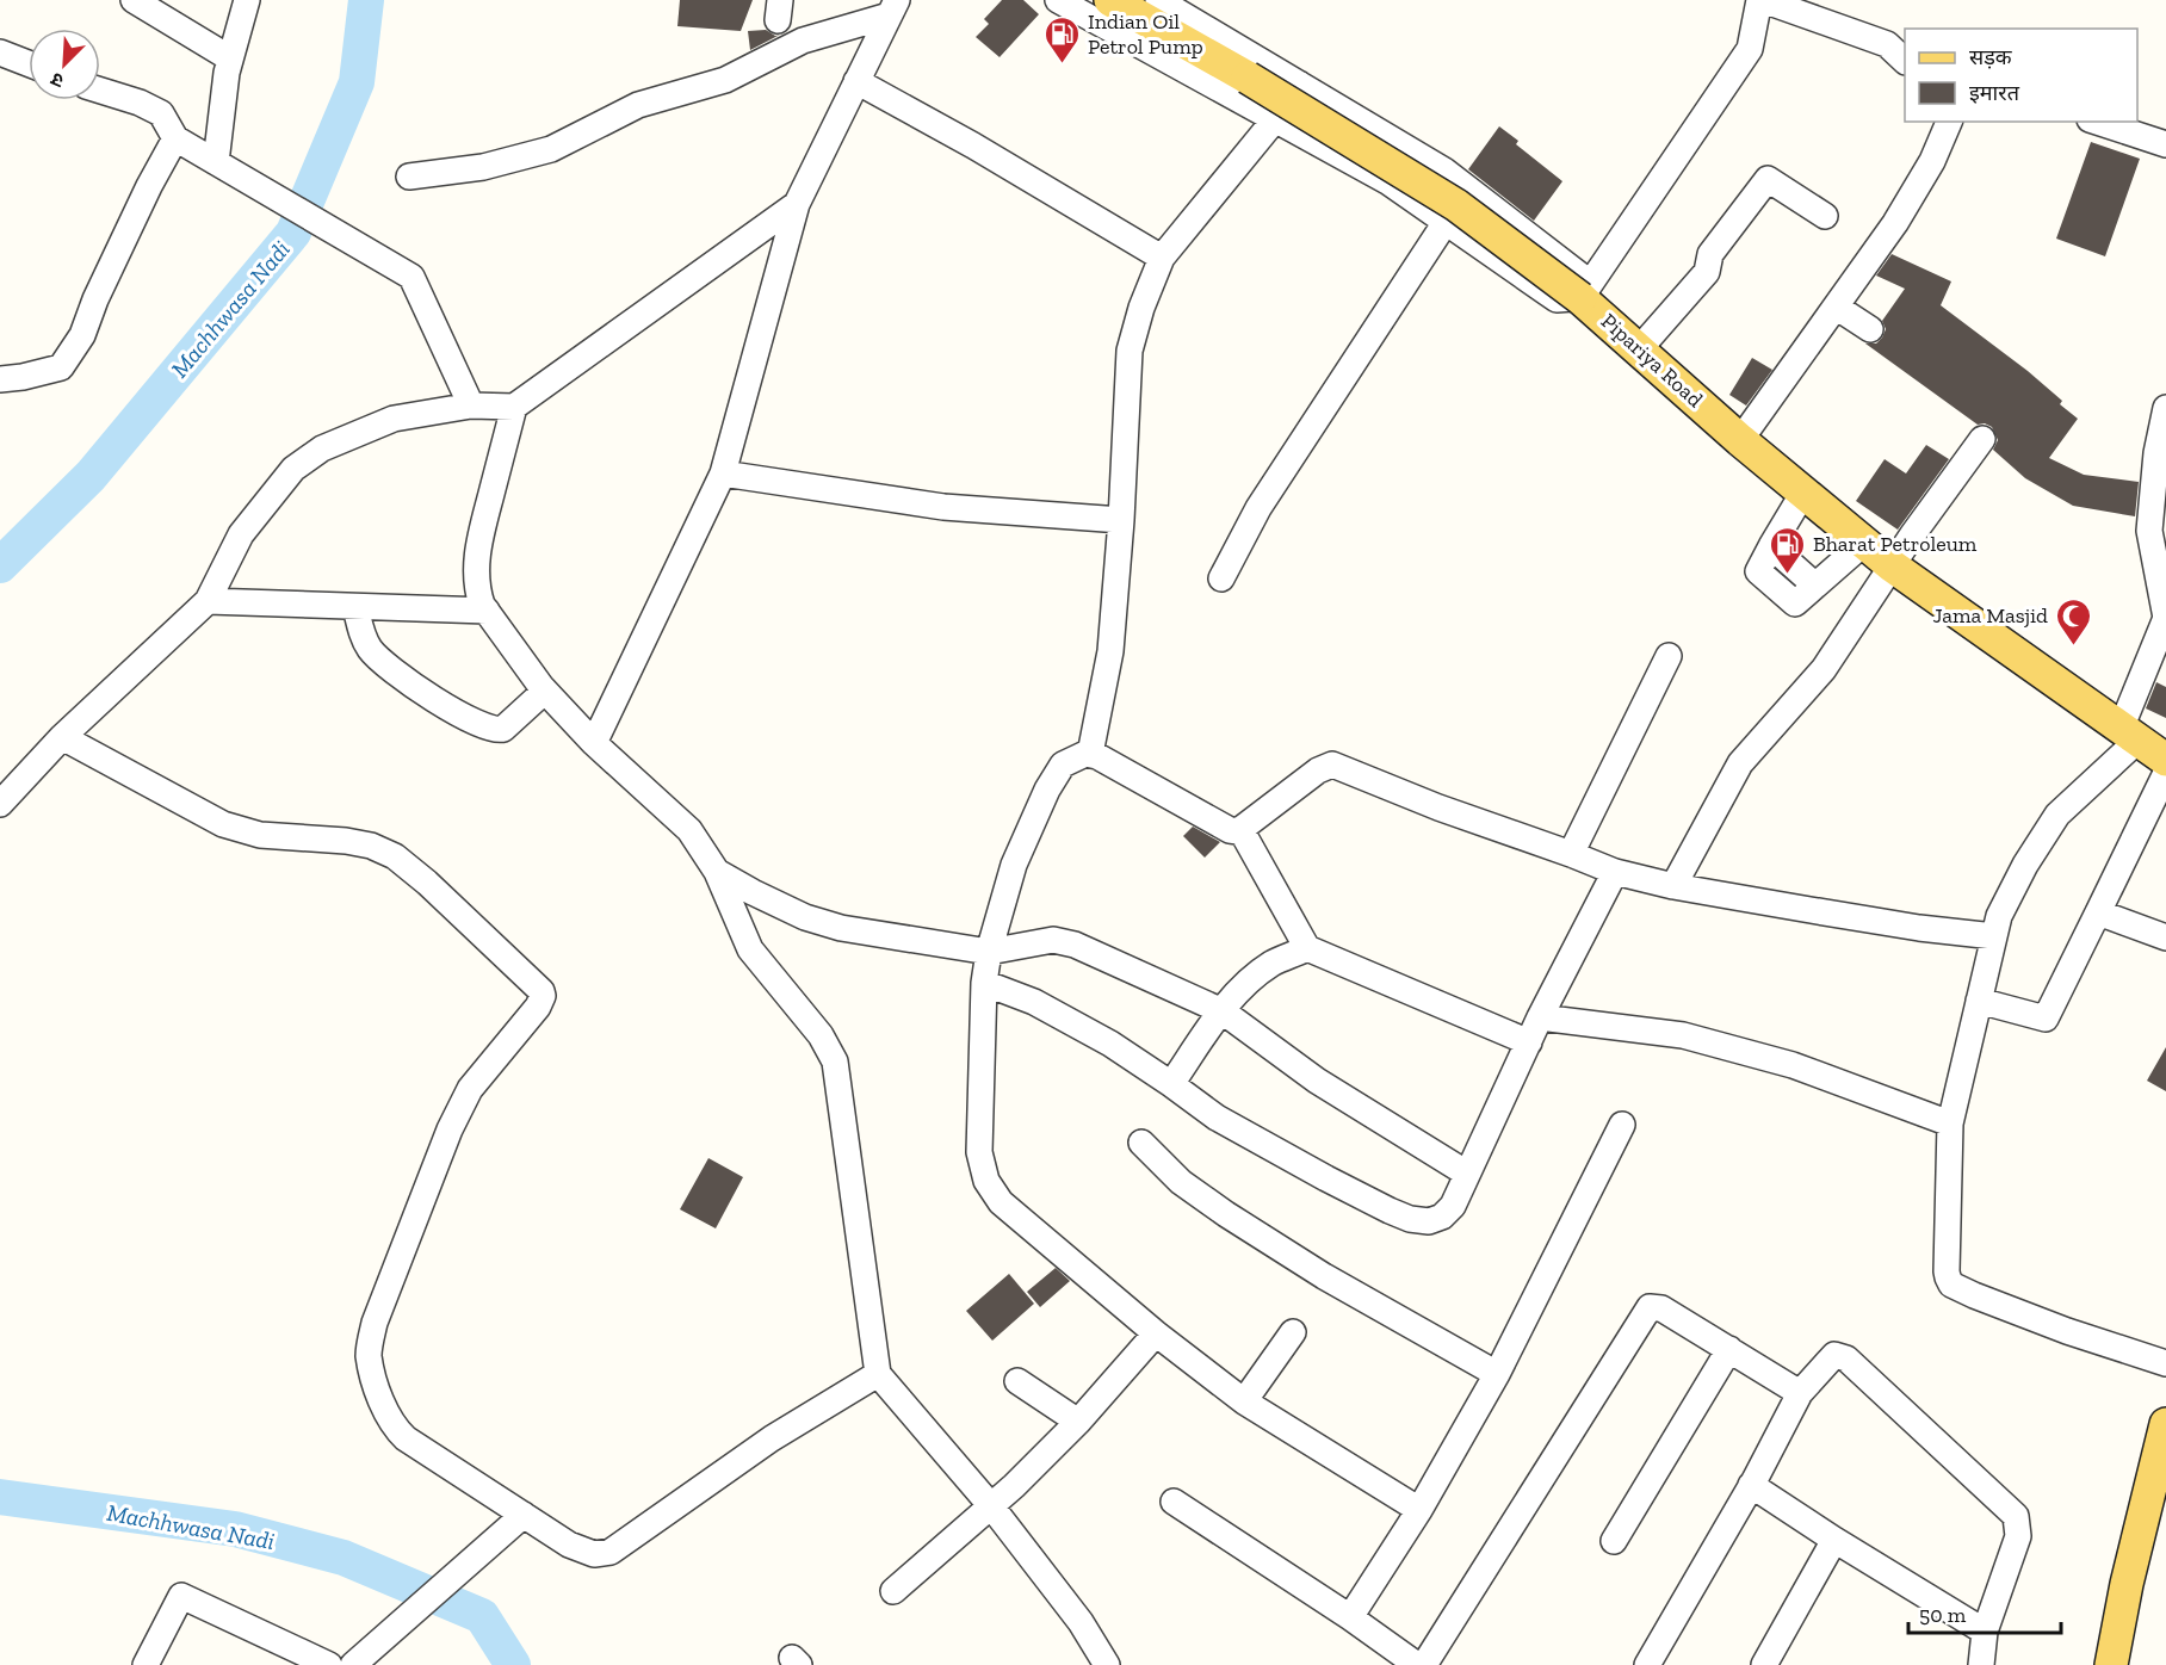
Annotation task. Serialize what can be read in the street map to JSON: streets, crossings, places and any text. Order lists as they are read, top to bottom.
{
  "streets": {
    "main road": ["Pipariya Road"]
  },
  "water": ["Machhwasa Nadi"],
  "places": {
    "fuel station": ["Indian Oil Petrol Pump", "Bharat Petroleum"],
    "mosque": ["Jama Masjid"]
  },
  "legend": ["सड़क", "इमारत"],
  "scale_bar": "50 m",
  "north": "bottom left"
}
